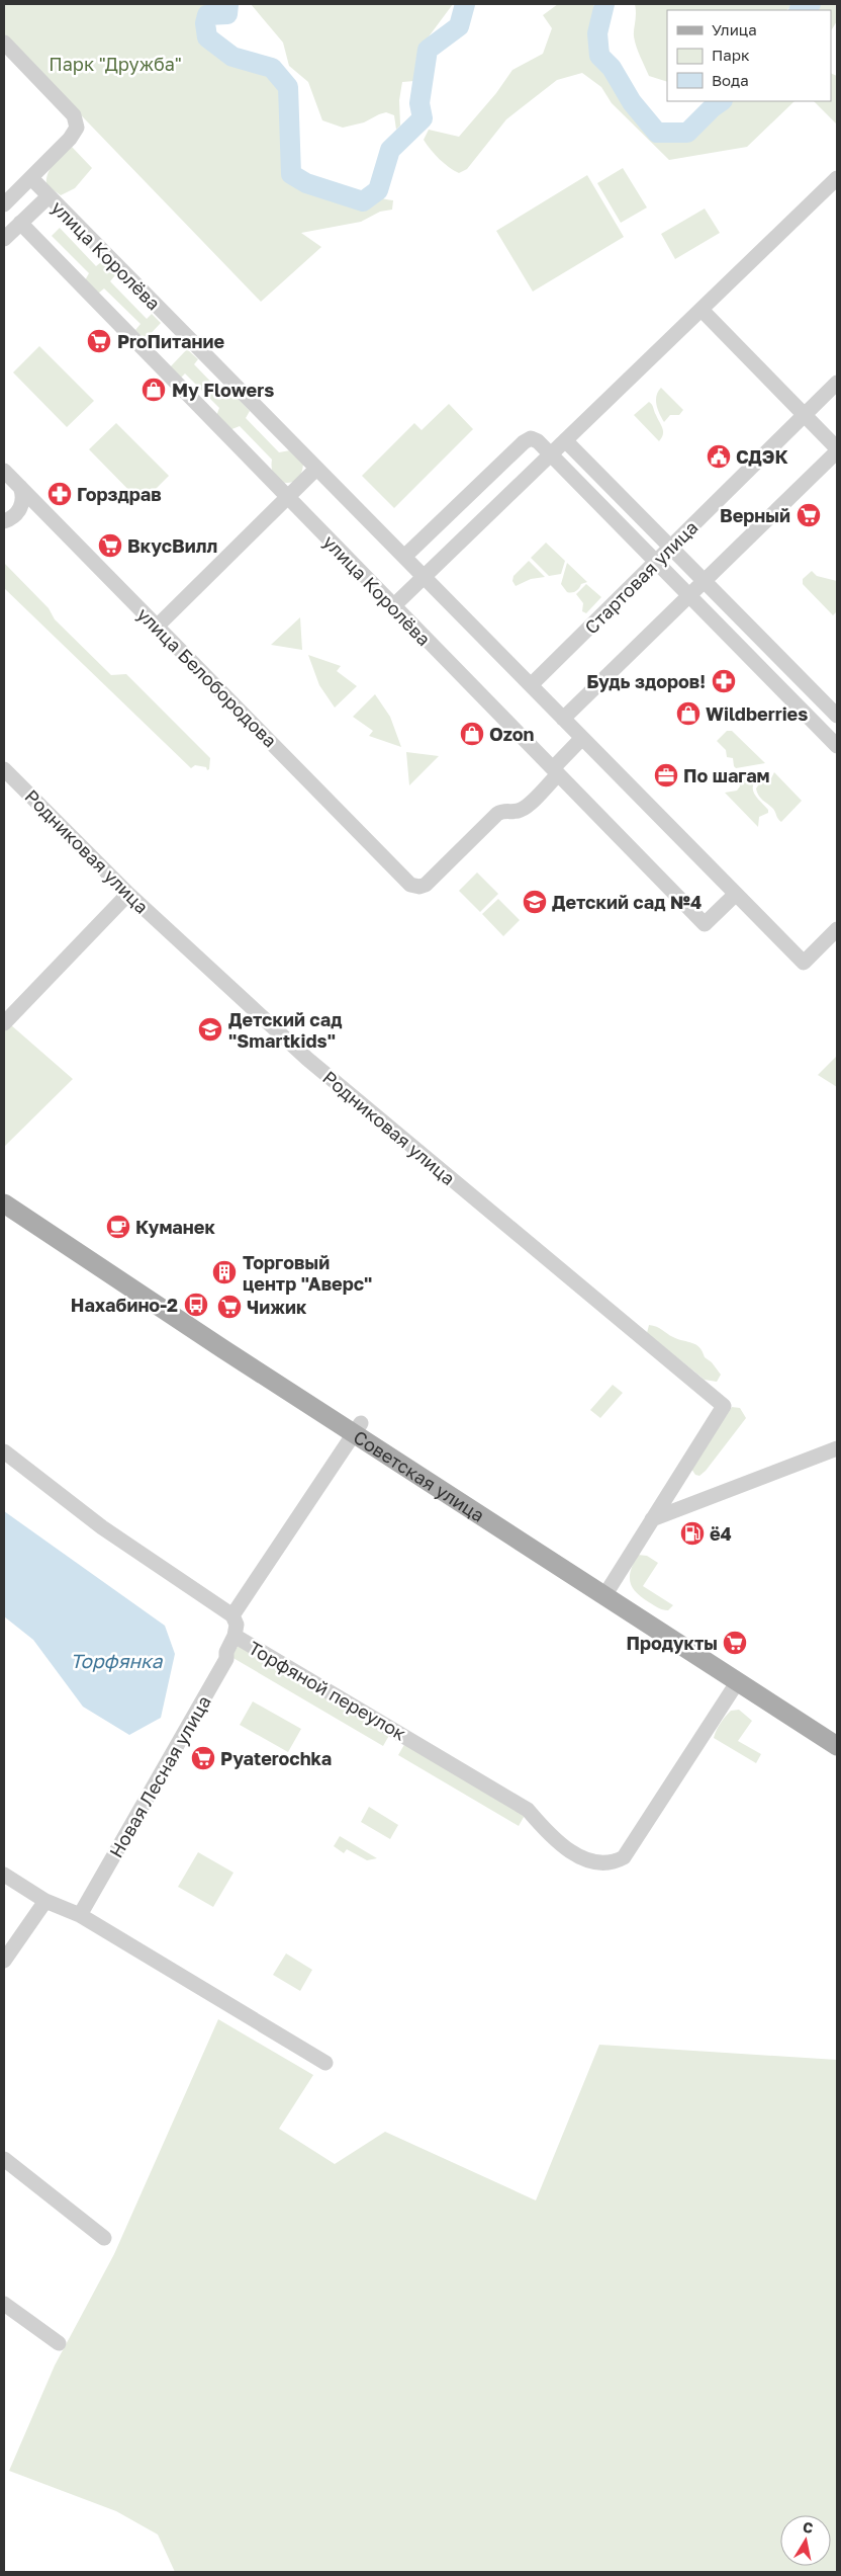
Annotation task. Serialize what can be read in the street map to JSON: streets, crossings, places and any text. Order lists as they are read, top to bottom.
{
  "streets": {
    "main road": ["Советская улица"],
    "street": [
      "улица Королёва",
      "Стартовая улица",
      "улица Белобородова",
      "Родниковая улица",
      "Торфяной переулок",
      "Новая Лесная улица"
    ]
  },
  "crossings": [
    ["улица Королёва", "Стартовая улица"],
    ["улица Королёва", "улица Белобородова"],
    ["Советская улица", "Торфяной переулок"],
    ["Торфяной переулок", "Новая Лесная улица"]
  ],
  "water": ["Торфянка"],
  "parks": ["Парк \"Дружба\""],
  "places": {
    "supermarket": [
      "ProПитание",
      "Верный",
      "ВкусВилл",
      "Чижик",
      "Продукты",
      "Pyaterochka"
    ],
    "shop": ["My Flowers", "Wildberries", "Ozon"],
    "public building": ["СДЭК"],
    "pharmacy": ["Горздрав", "Будь здоров!"],
    "office": ["По шагам"],
    "school or university": ["Детский сад №4", "Детский сад \"Smartkids\""],
    "cafe": ["Куманек"],
    "building": ["Торговый центр \"Аверс\""],
    "bus stop": ["Нахабино-2"],
    "fuel station": ["ё4"]
  },
  "legend": ["Улица", "Парк", "Вода"],
  "north": "top"
}
